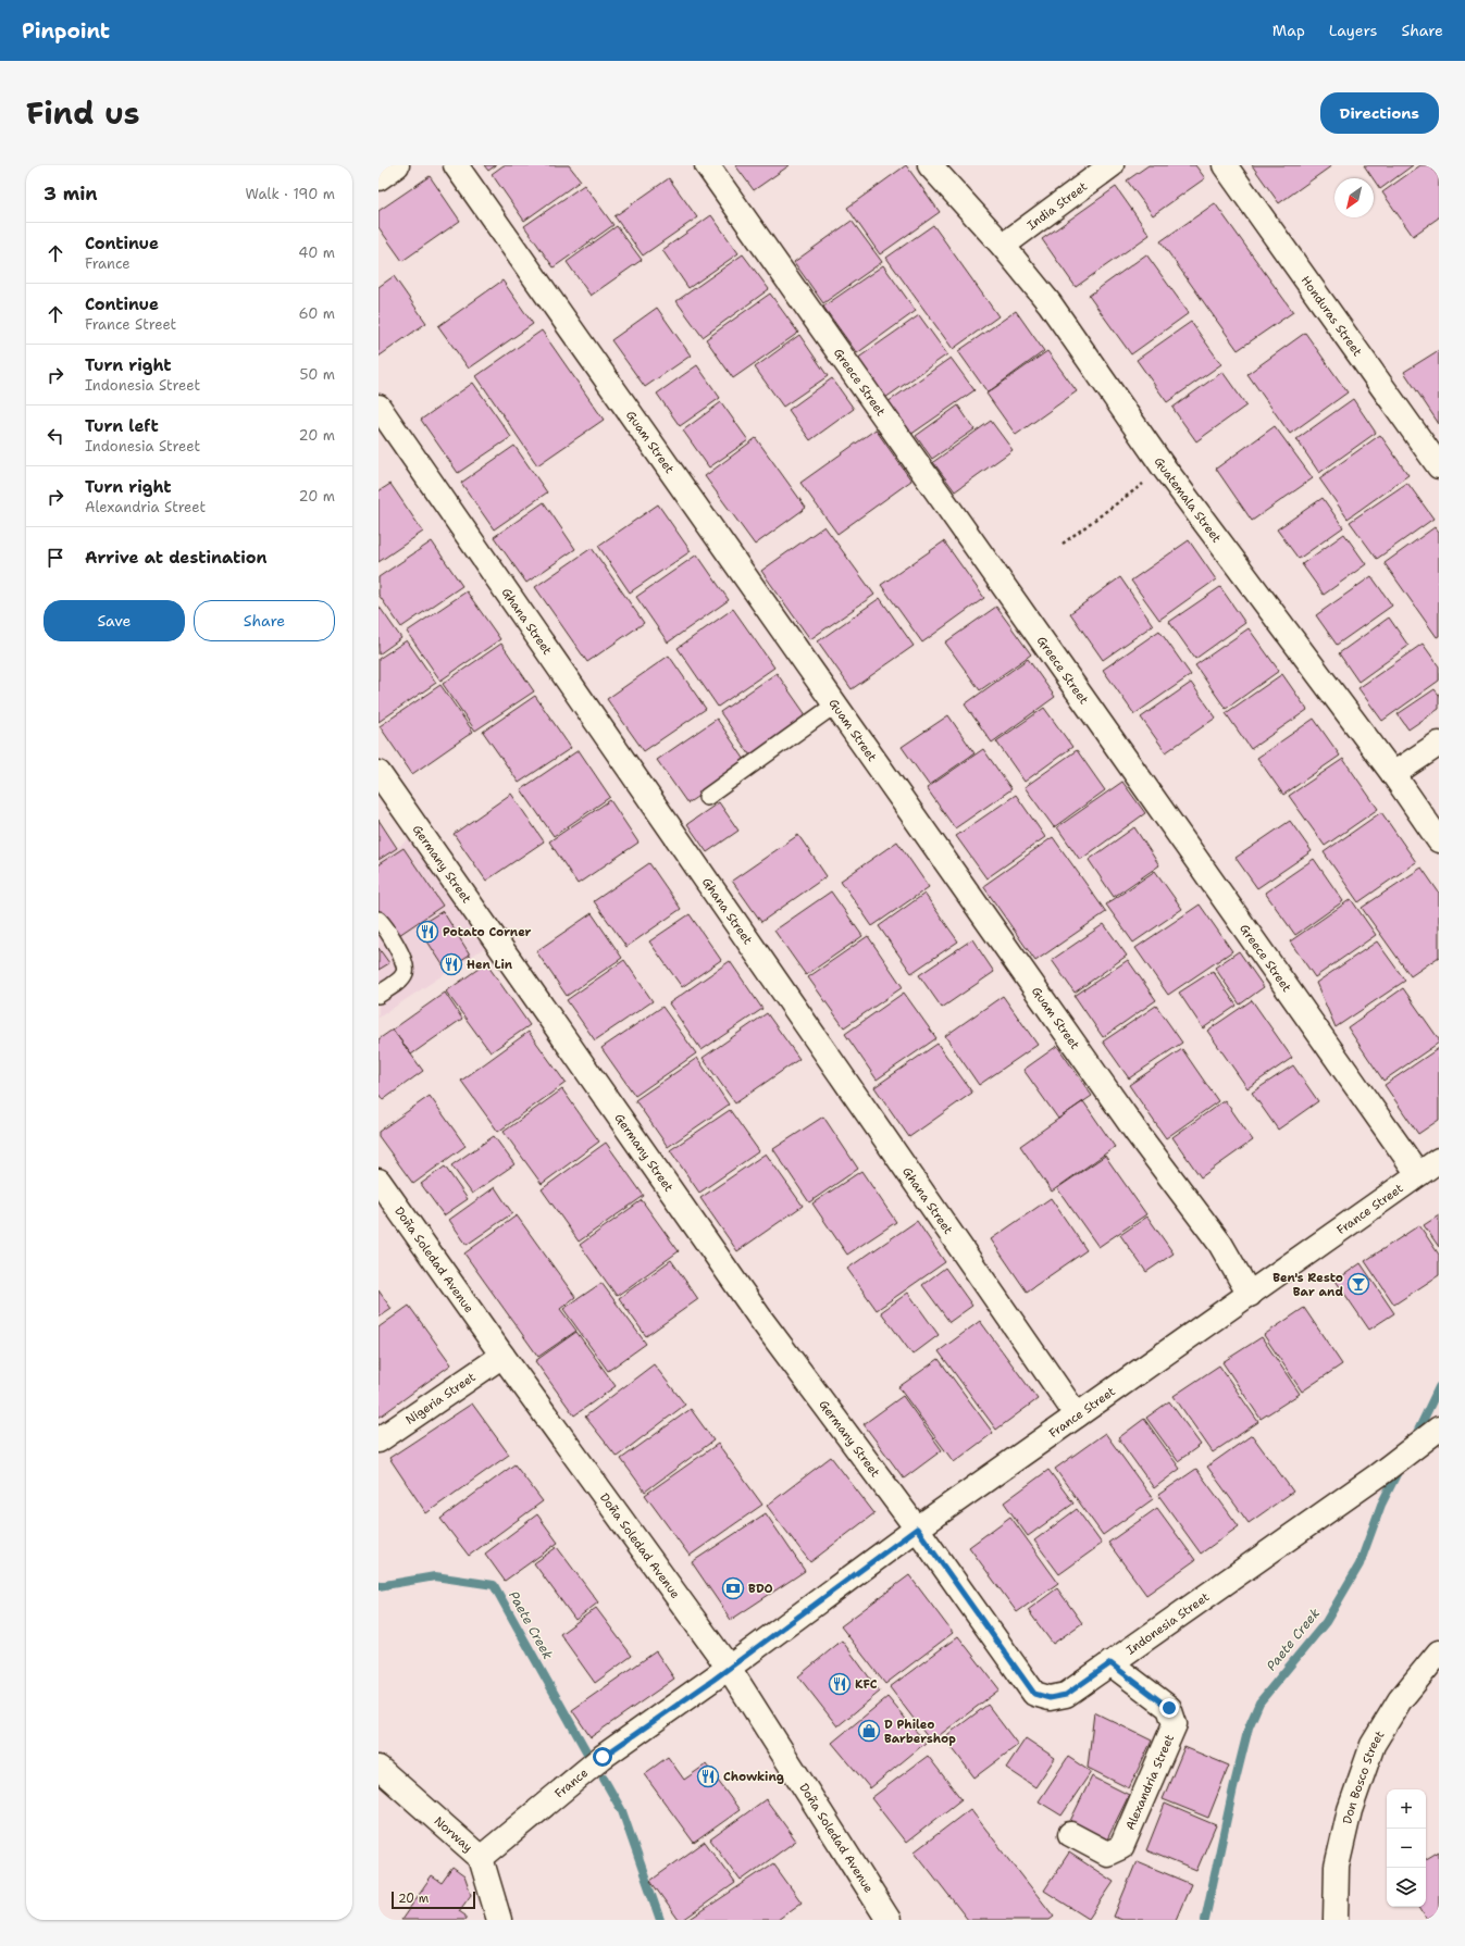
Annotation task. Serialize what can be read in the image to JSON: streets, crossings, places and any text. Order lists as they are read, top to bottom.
{
  "streets": {
    "street": [
      "India Street",
      "Honduras Street",
      "Greece Street",
      "Guam Street",
      "Guatemala Street",
      "Ghana Street",
      "Germany Street",
      "France Street",
      "Doña Soledad Avenue",
      "Nigeria Street",
      "Indonesia Street",
      "Don Bosco Street",
      "Alexandria Street",
      "France",
      "Norway"
    ]
  },
  "crossings": [
    ["India Street", "Guatemala Street"],
    ["Greece Street", "France Street"],
    ["Guam Street", "France Street"],
    ["Ghana Street", "France Street"],
    ["Germany Street", "France Street"],
    ["Germany Street", "Indonesia Street"],
    ["France Street", "Doña Soledad Avenue"],
    ["France Street", "Indonesia Street"],
    ["France Street", "France"],
    ["Doña Soledad Avenue", "Nigeria Street"],
    ["Doña Soledad Avenue", "France"],
    ["Indonesia Street", "Alexandria Street"],
    ["France", "Norway"]
  ],
  "water": ["Paete Creek"],
  "places": {
    "restaurant": [
      "Potato Corner",
      "Hen Lin",
      "KFC",
      "Chowking"
    ],
    "bar": ["Ben's Resto Bar and"],
    "bank": ["BDO"],
    "shop": ["D Phileo Barbershop"]
  },
  "scale_bar": "20 m",
  "north": "bottom left",
  "page": {
    "header": "Pinpoint",
    "nav": ["Map", "Layers", "Share"],
    "title": "Find us",
    "buttons": [
      "Directions",
      ["Save", "Share"]
    ],
    "heading": ["3 min", "Walk · 190 m"],
    "list": [
      ["Continue", "France", "40 m"],
      ["Continue", "France Street", "60 m"],
      ["Turn right", "Indonesia Street", "50 m"],
      ["Turn left", "Indonesia Street", "20 m"],
      ["Turn right", "Alexandria Street", "20 m"],
      "Arrive at destination"
    ],
    "map_buttons": ["+", "−"],
    "scale": "20 m"
  }
}
